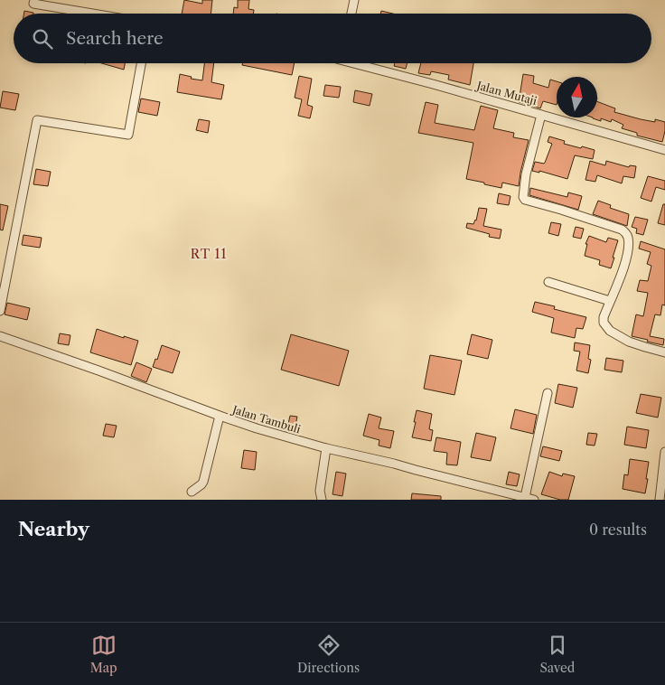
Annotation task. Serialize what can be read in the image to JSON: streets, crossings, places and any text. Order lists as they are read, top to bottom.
{
  "streets": {
    "street": ["Jalan Mutaji", "Jalan Tambuli"]
  },
  "districts": ["RT 11"],
  "north": "top",
  "page": {
    "search": "Search here",
    "heading": ["Nearby", "0 results"],
    "nav": ["Map", "Directions", "Saved"]
  }
}
